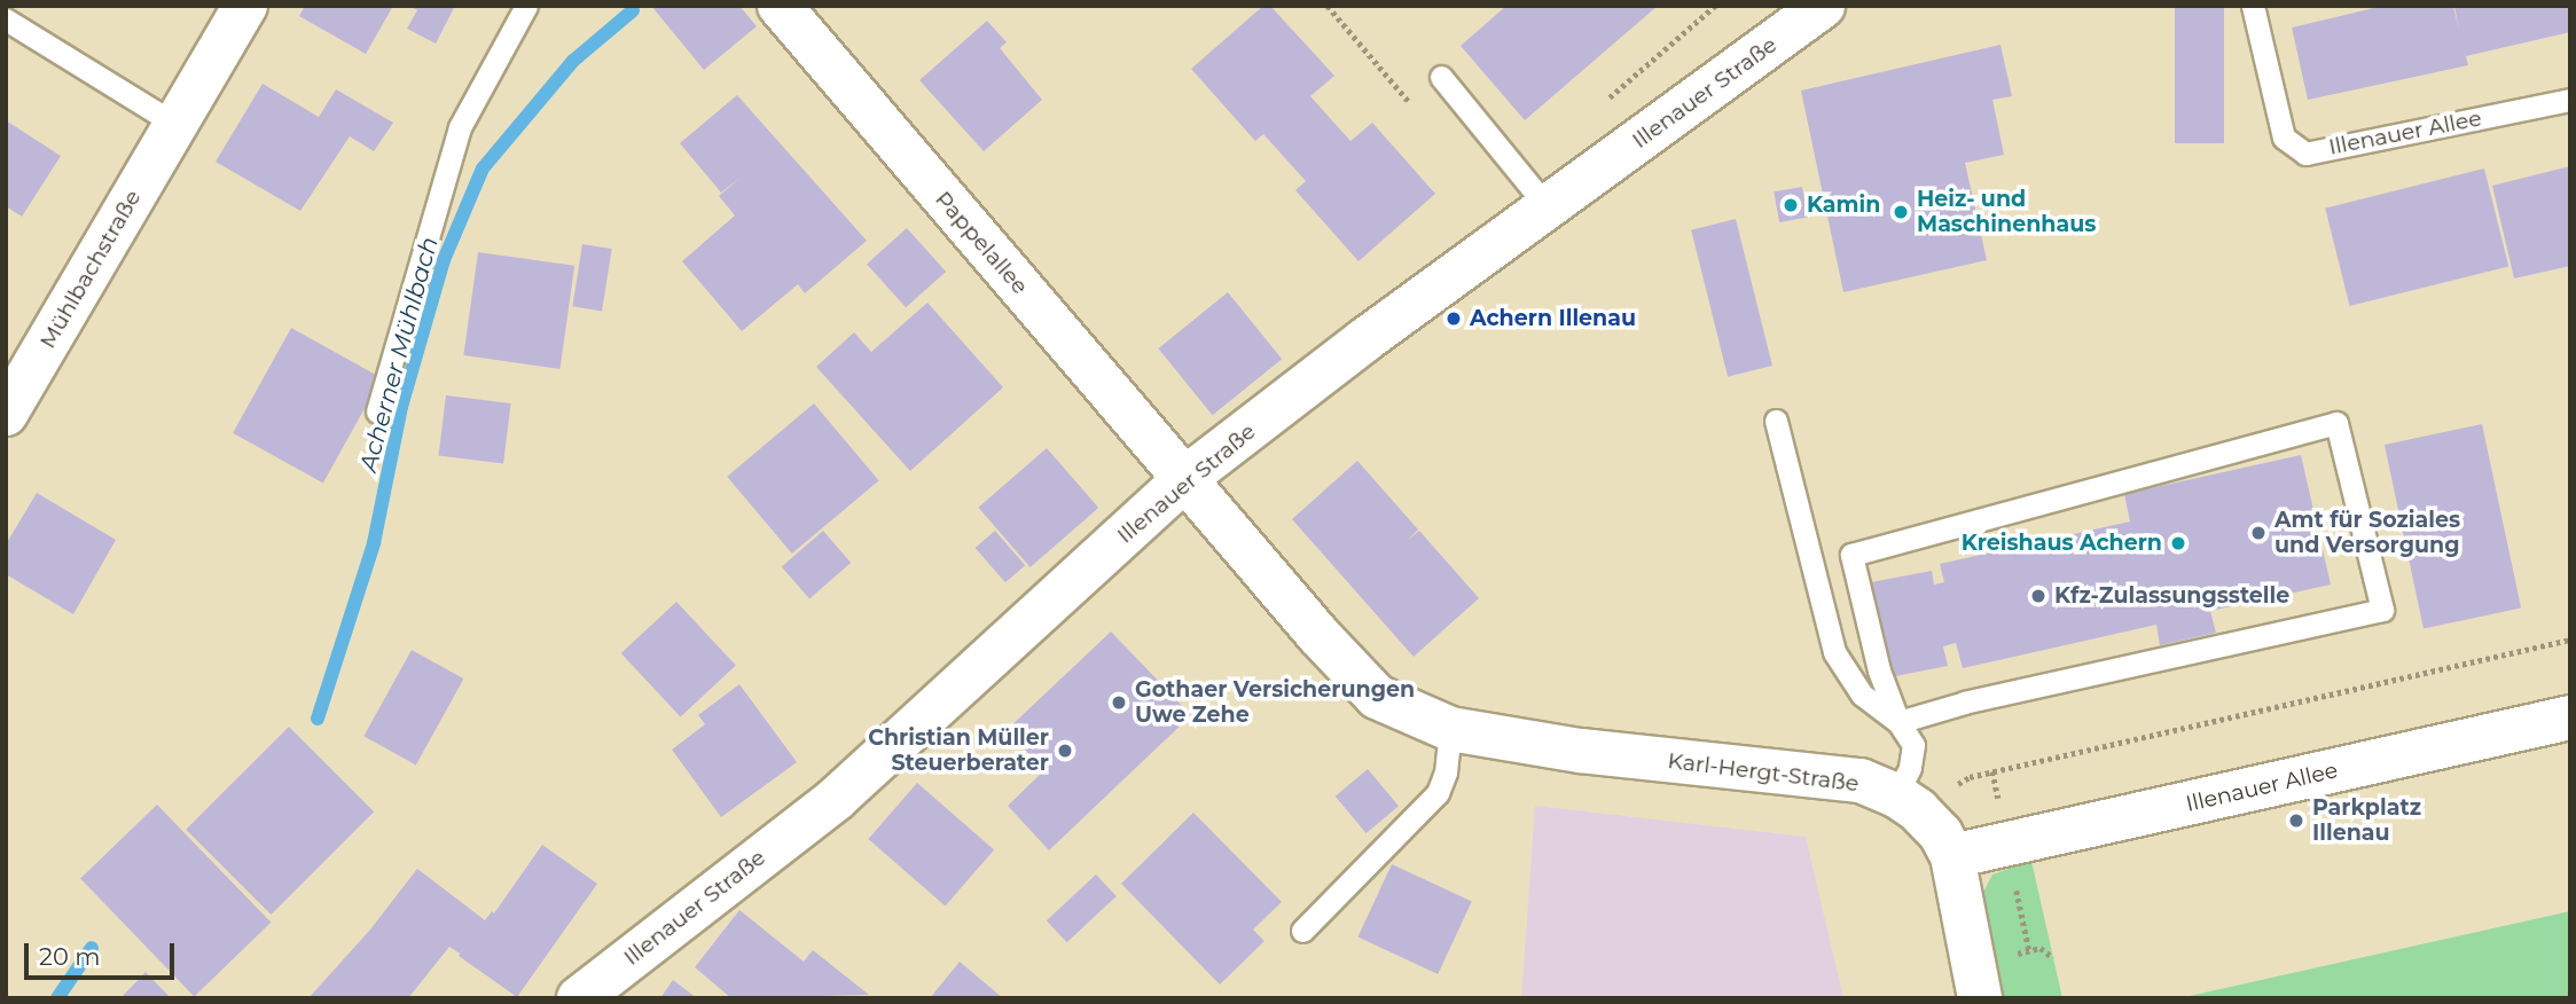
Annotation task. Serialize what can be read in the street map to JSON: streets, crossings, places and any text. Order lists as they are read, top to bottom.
{
  "streets": {
    "street": [
      "Illenauer Straße",
      "Illenauer Allee",
      "Pappelallee",
      "Mühlbachstraße",
      "Karl-Hergt-Straße"
    ]
  },
  "crossings": [
    ["Illenauer Straße", "Pappelallee"],
    ["Illenauer Straße", "Karl-Hergt-Straße"],
    ["Illenauer Allee", "Karl-Hergt-Straße"],
    ["Pappelallee", "Karl-Hergt-Straße"]
  ],
  "water": ["Acherner Mühlbach"],
  "places": [
    "Kamin",
    "Heiz- und Maschinenhaus",
    "Achern Illenau",
    "Amt für Soziales und Versorgung",
    "Kreishaus Achern",
    "Kfz-Zulassungsstelle",
    "Gothaer Versicherungen Uwe Zehe",
    "Christian Müller Steuerberater",
    "Parkplatz Illenau"
  ],
  "scale_bar": "20 m"
}
